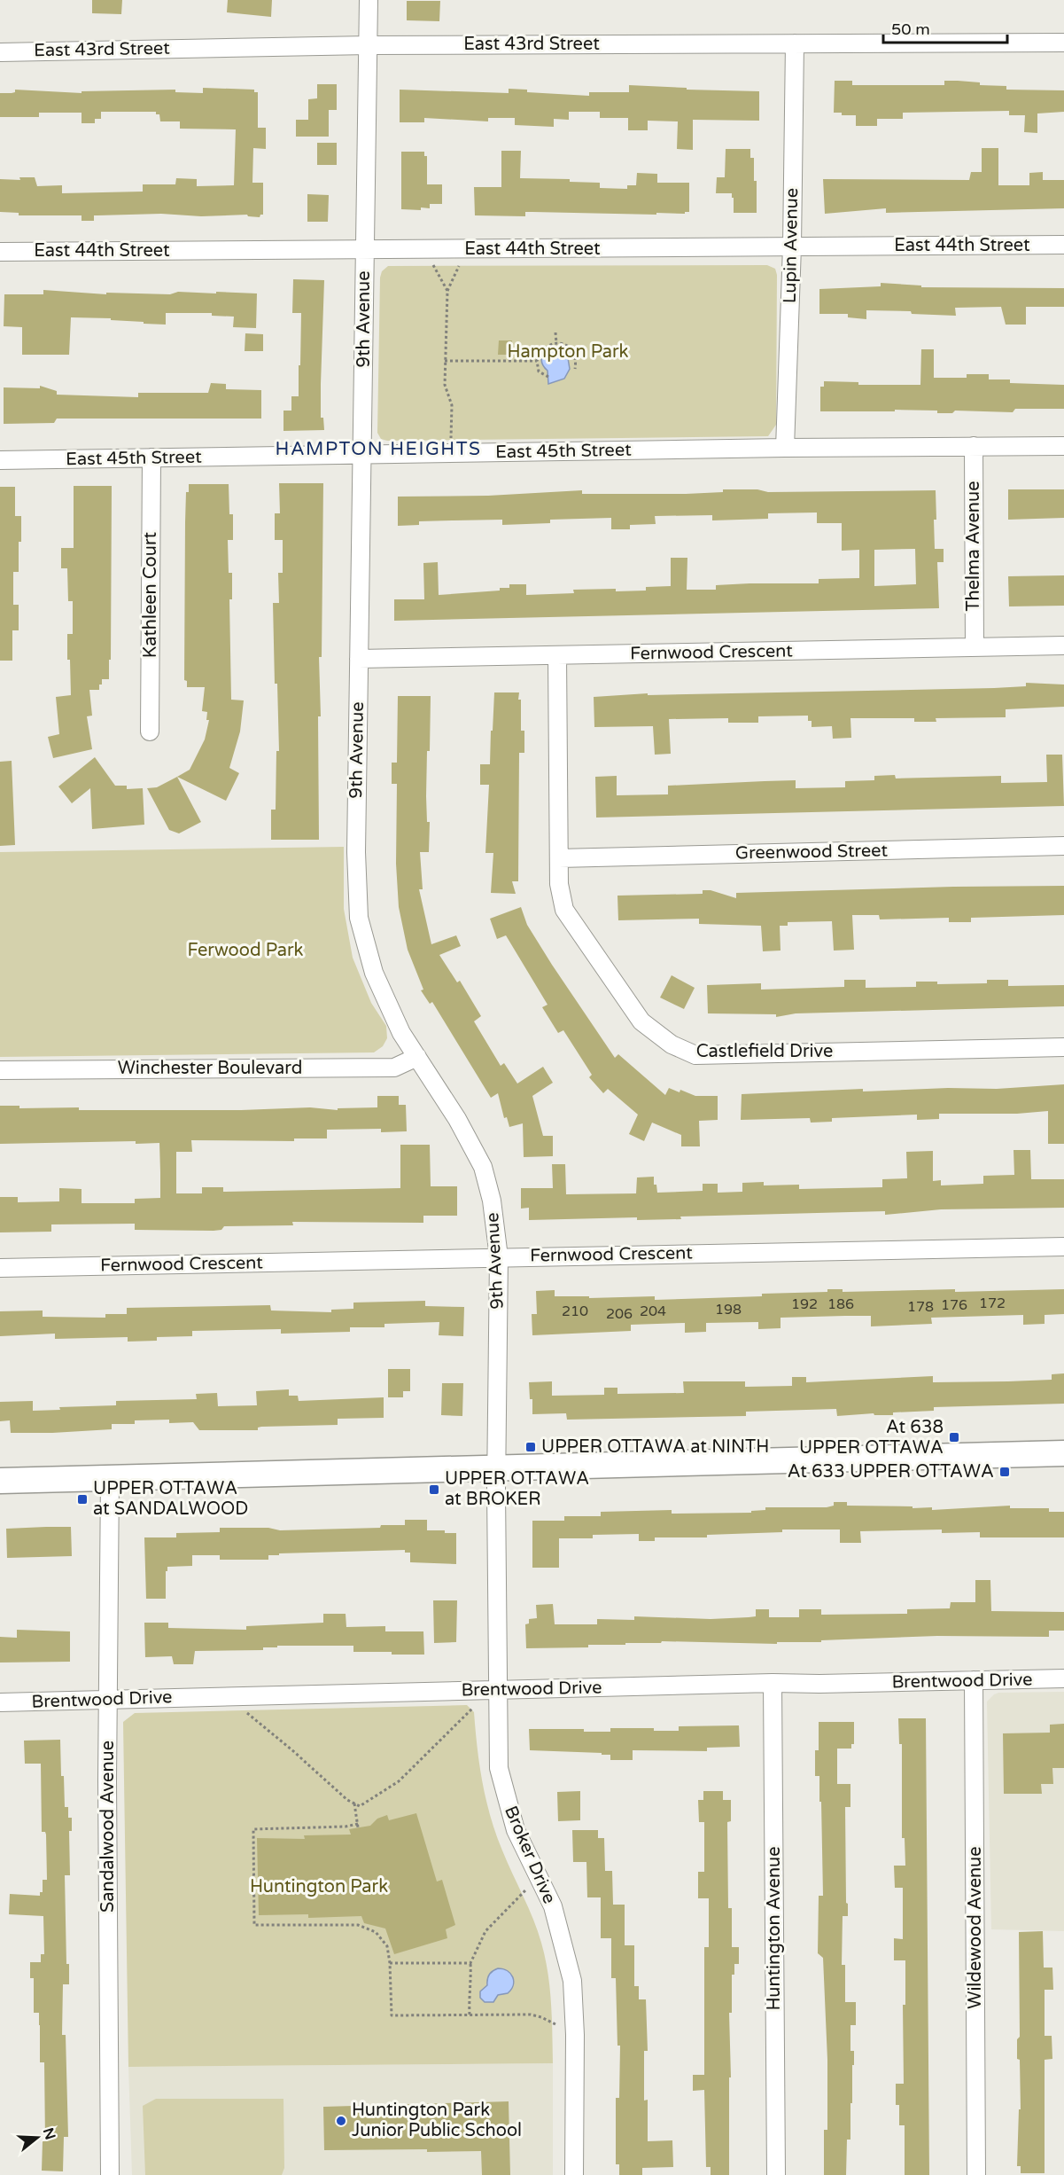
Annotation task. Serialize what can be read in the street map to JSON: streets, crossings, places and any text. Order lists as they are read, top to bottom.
{
  "streets": {
    "street": [
      "East 43rd Street",
      "Lupin Avenue",
      "East 44th Street",
      "9th Avenue",
      "East 45th Street",
      "Thelma Avenue",
      "Kathleen Court",
      "Fernwood Crescent",
      "Greenwood Street",
      "Castlefield Drive",
      "Winchester Boulevard",
      "Brentwood Drive",
      "Sandalwood Avenue",
      "Broker Drive",
      "Wildewood Avenue",
      "Huntington Avenue"
    ]
  },
  "crossings": [
    ["East 43rd Street", "Lupin Avenue"],
    ["East 43rd Street", "9th Avenue"],
    ["Lupin Avenue", "East 44th Street"],
    ["Lupin Avenue", "East 45th Street"],
    ["East 44th Street", "9th Avenue"],
    ["9th Avenue", "East 45th Street"],
    ["9th Avenue", "Fernwood Crescent"],
    ["9th Avenue", "Winchester Boulevard"],
    ["9th Avenue", "Broker Drive"],
    ["East 45th Street", "Thelma Avenue"],
    ["East 45th Street", "Kathleen Court"],
    ["Thelma Avenue", "Fernwood Crescent"],
    ["Fernwood Crescent", "Castlefield Drive"],
    ["Greenwood Street", "Castlefield Drive"],
    ["Brentwood Drive", "Sandalwood Avenue"],
    ["Brentwood Drive", "Broker Drive"],
    ["Brentwood Drive", "Wildewood Avenue"],
    ["Brentwood Drive", "Huntington Avenue"]
  ],
  "districts": ["HAMPTON HEIGHTS"],
  "parks": ["Hampton Park", "Ferwood Park", "Huntington Park"],
  "places": {
    "transit": [
      "At 638 UPPER OTTAWA",
      "UPPER OTTAWA at NINTH",
      "At 633 UPPER OTTAWA",
      "UPPER OTTAWA at BROKER",
      "UPPER OTTAWA at SANDALWOOD"
    ],
    "other": ["Huntington Park Junior Public School"]
  },
  "house_numbers": [
    "172",
    "192",
    "186",
    "176",
    "178",
    "198",
    "210",
    "204",
    "206"
  ],
  "scale_bar": "50 m",
  "north": "right"
}
